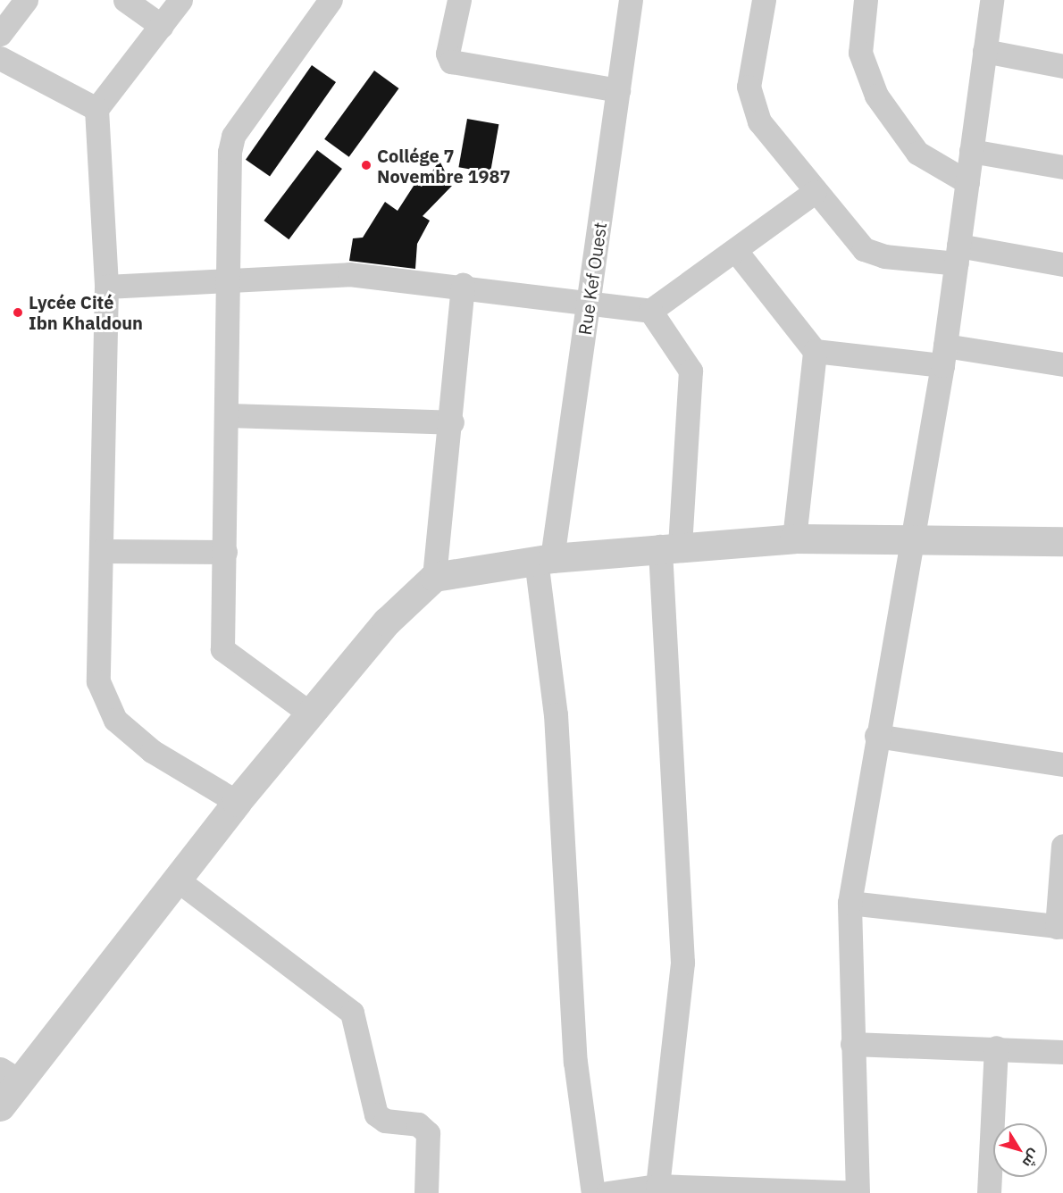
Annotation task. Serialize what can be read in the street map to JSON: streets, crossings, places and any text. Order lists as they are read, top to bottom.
{
  "streets": {
    "street": ["Rue Kef Ouest"]
  },
  "places": ["Collége 7 Novembre 1987", "Lycée Cité Ibn Khaldoun"],
  "north": "bottom right"
}
